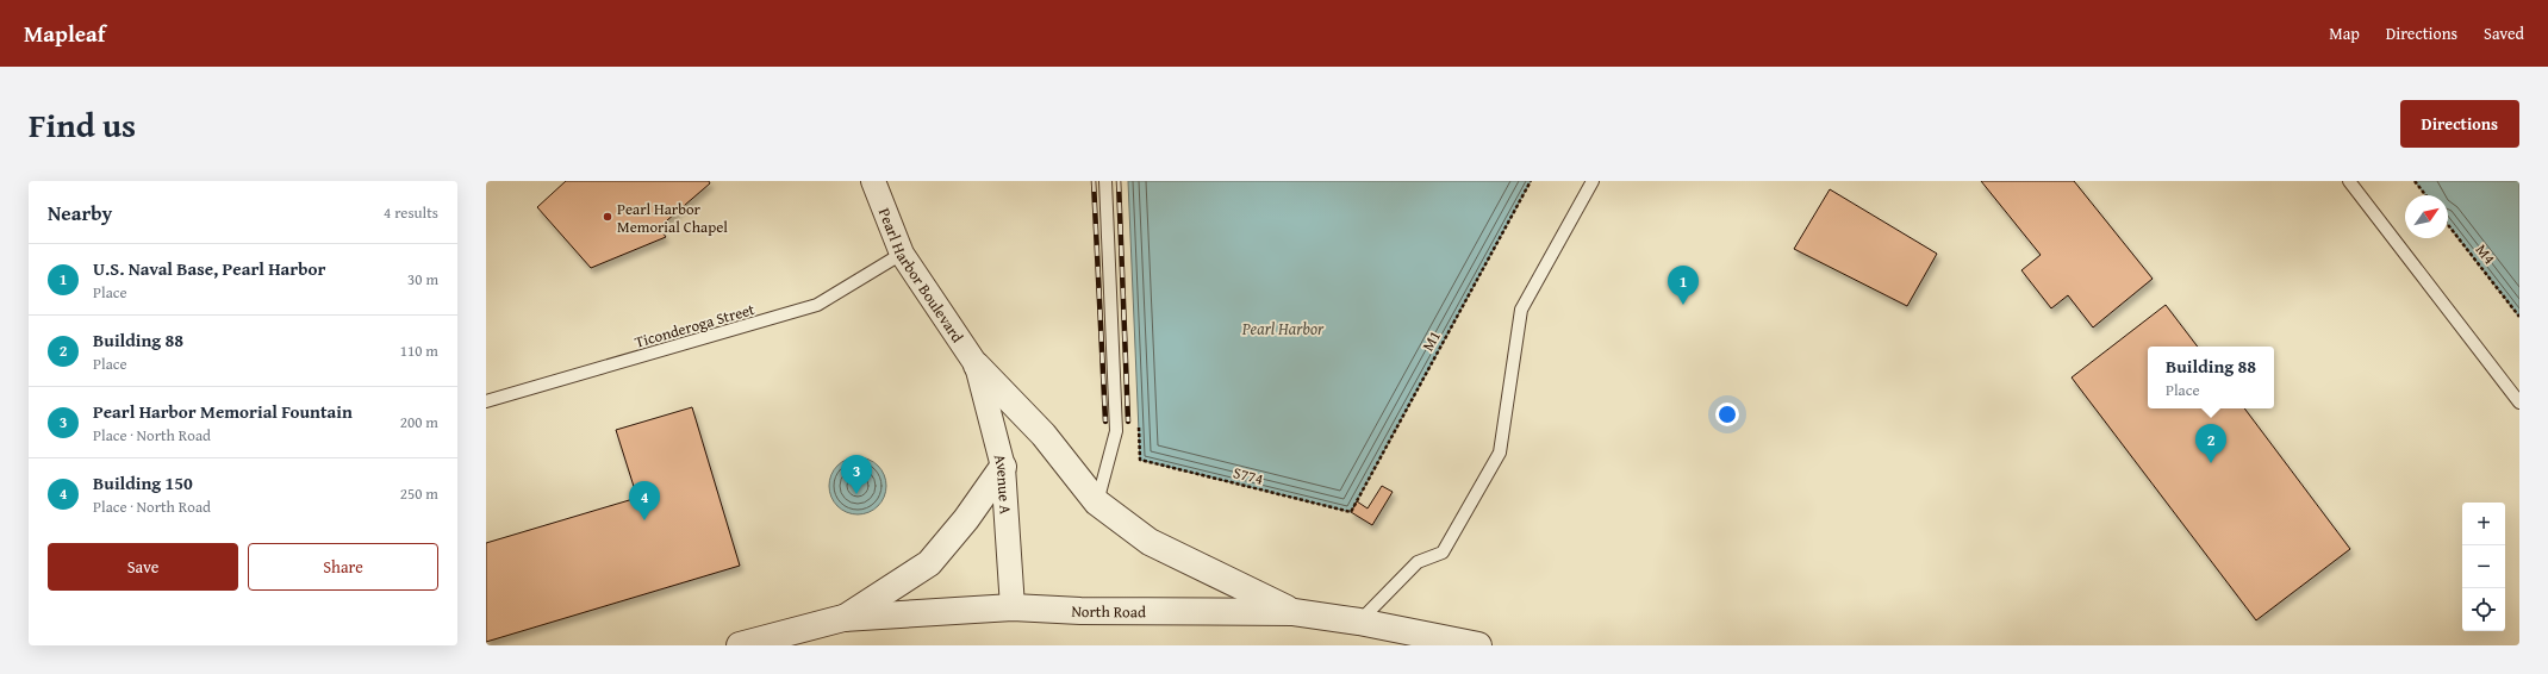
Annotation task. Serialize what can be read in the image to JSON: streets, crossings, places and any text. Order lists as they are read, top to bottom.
{
  "streets": {
    "street": ["Pearl Harbor Boulevard", "Avenue A", "North Road"],
    "lane": ["Ticonderoga Street"],
    "path": ["M4", "M1", "S774"]
  },
  "crossings": [
    ["Pearl Harbor Boulevard", "Ticonderoga Street"],
    ["Pearl Harbor Boulevard", "Avenue A"],
    ["M1", "S774"],
    ["Avenue A", "North Road"]
  ],
  "water": ["Pearl Harbor"],
  "places": ["Pearl Harbor Memorial Chapel"],
  "north": "top right",
  "page": {
    "header": "Mapleaf",
    "nav": ["Map", "Directions", "Saved"],
    "title": "Find us",
    "buttons": [
      "Directions",
      ["Save", "Share"]
    ],
    "heading": ["Nearby", "4 results"],
    "list": [
      {
        "mark": "1",
        "name": "U.S. Naval Base, Pearl Harbor",
        "note": "Place",
        "value": "30 m"
      },
      {
        "mark": "2",
        "name": "Building 88",
        "note": "Place",
        "value": "110 m"
      },
      {
        "mark": "3",
        "name": "Pearl Harbor Memorial Fountain",
        "note": "Place · North Road",
        "value": "200 m"
      },
      {
        "mark": "4",
        "name": "Building 150",
        "note": "Place · North Road",
        "value": "250 m"
      }
    ],
    "pins": [
      "1",
      "2",
      "3",
      "4"
    ],
    "popup": ["Building 88", "Place"],
    "map_buttons": ["+", "−"]
  }
}
